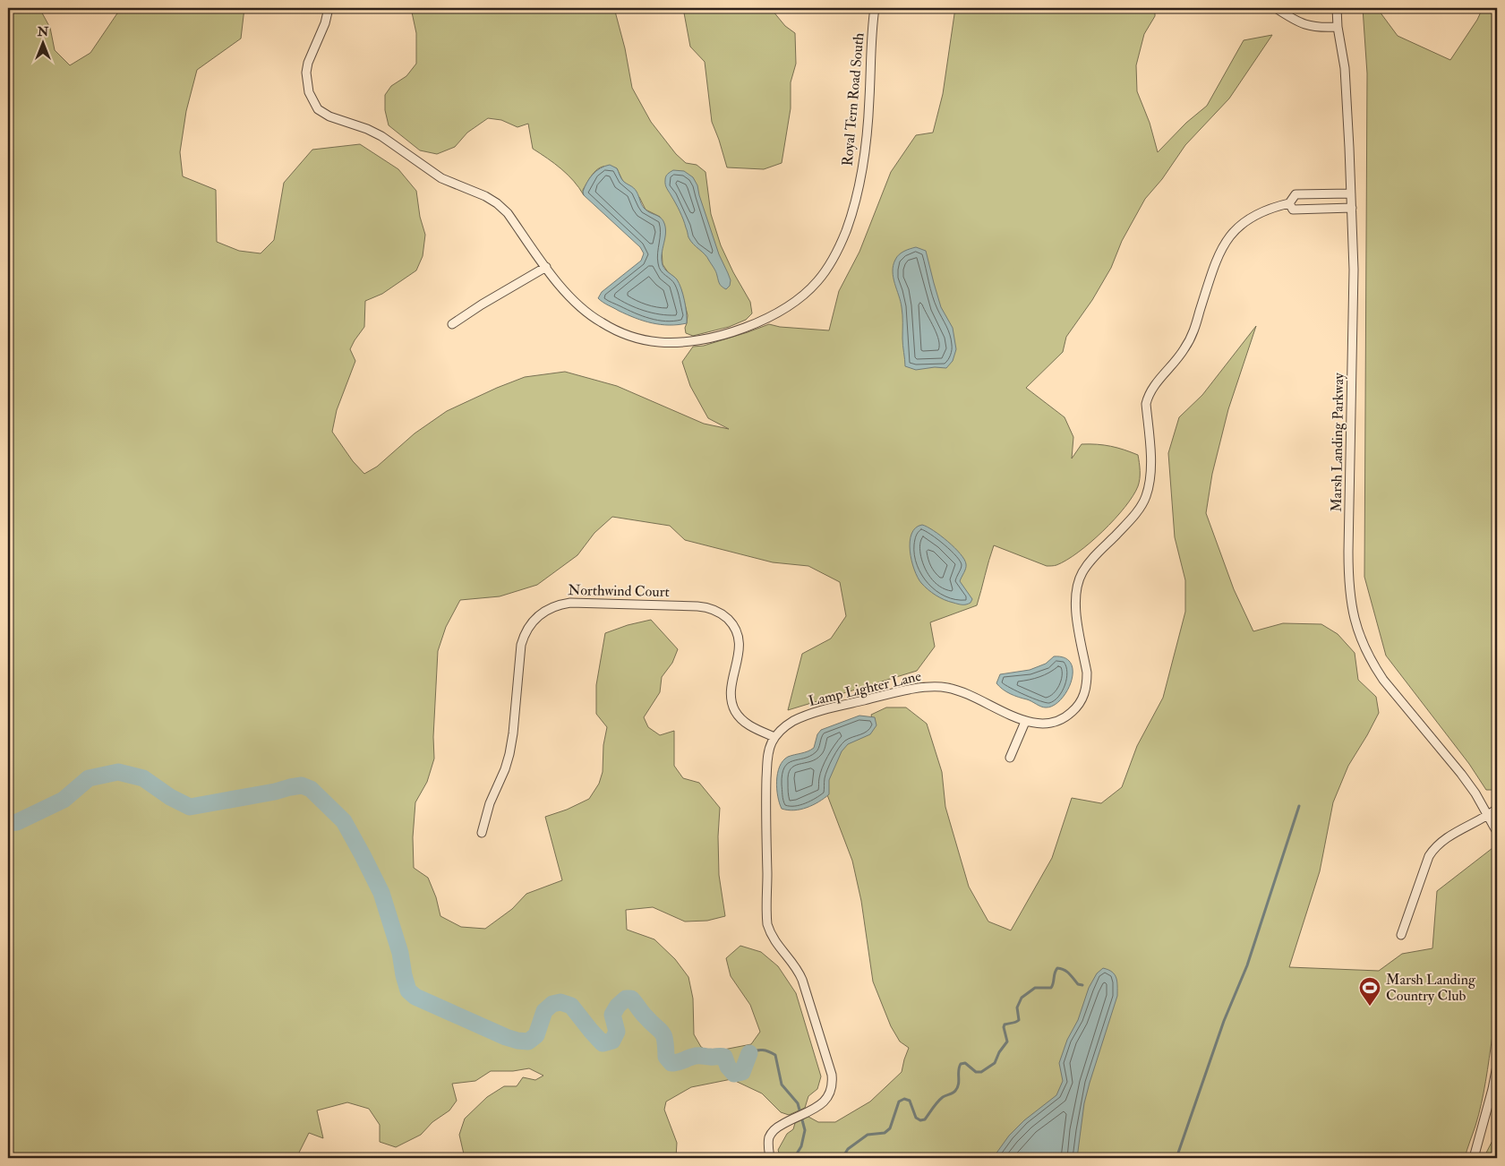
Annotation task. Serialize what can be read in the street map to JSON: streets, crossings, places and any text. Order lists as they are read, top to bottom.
{
  "streets": {
    "street": [
      "Royal Tern Road South",
      "Marsh Landing Parkway",
      "Northwind Court",
      "Lamp Lighter Lane"
    ]
  },
  "crossings": [
    ["Marsh Landing Parkway", "Lamp Lighter Lane"],
    ["Northwind Court", "Lamp Lighter Lane"]
  ],
  "places": {
    "sports": ["Marsh Landing Country Club"]
  },
  "north": "top"
}
